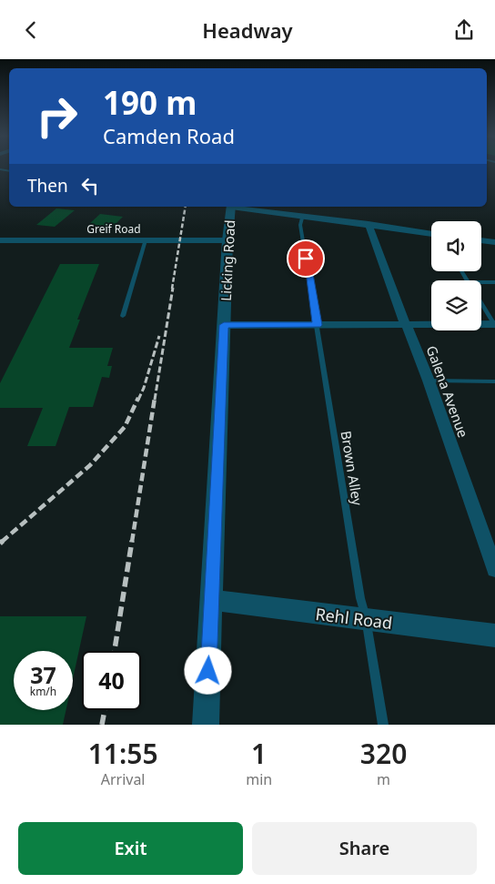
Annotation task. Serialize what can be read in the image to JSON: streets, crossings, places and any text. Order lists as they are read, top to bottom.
{
  "streets": {
    "street": [
      "Greif Road",
      "Licking Road",
      "Galena Avenue",
      "Rehl Road"
    ],
    "lane": ["Brown Alley"]
  },
  "crossings": [
    ["Greif Road", "Licking Road"],
    ["Licking Road", "Rehl Road"],
    ["Brown Alley", "Rehl Road"]
  ],
  "page": {
    "header": "Headway",
    "turn": ["190 m", "Camden Road"],
    "then": "Then",
    "speed": "37 km/h",
    "limit": "40",
    "eta": [
      "11:55",
      "Arrival",
      "1",
      "min",
      "320",
      "m"
    ],
    "buttons": ["Exit", "Share"]
  }
}
